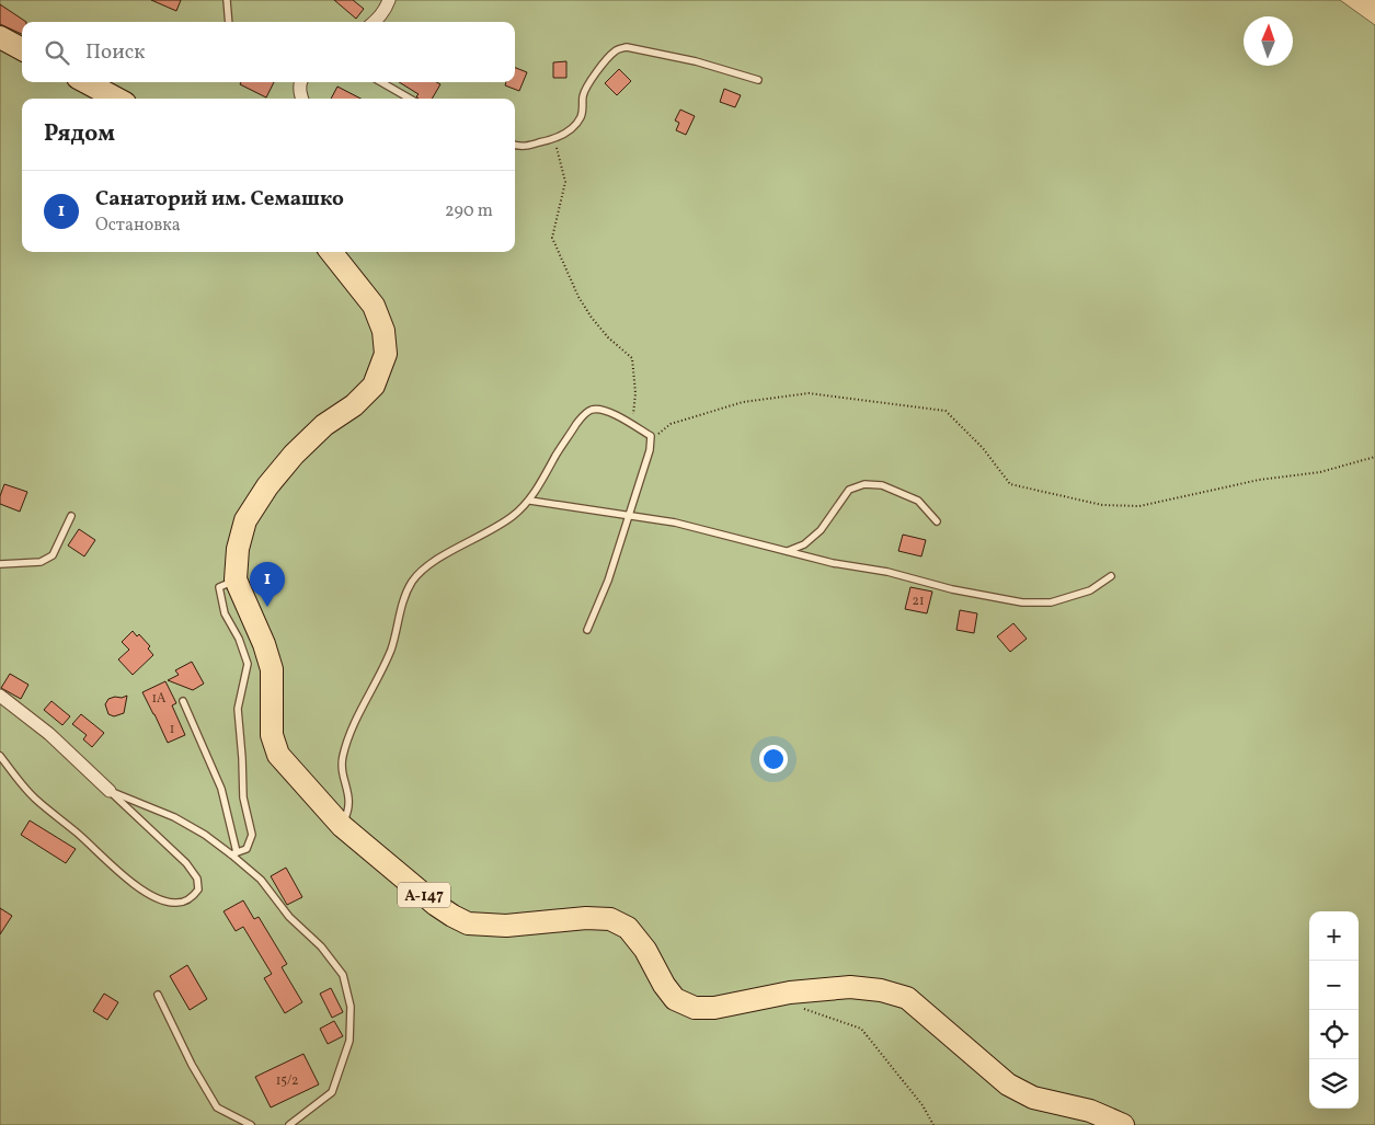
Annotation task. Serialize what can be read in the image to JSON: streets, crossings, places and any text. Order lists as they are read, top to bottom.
{
  "streets": {
    "highway": ["А-147"]
  },
  "house_numbers": [
    "21",
    "1А",
    "1",
    "15/2"
  ],
  "north": "top",
  "page": {
    "search": "Поиск",
    "heading": "Рядом",
    "list": [
      {
        "mark": "1",
        "name": "Санаторий им. Семашко",
        "note": "Остановка",
        "value": "290 m"
      }
    ],
    "pins": "1",
    "map_buttons": ["+", "−"]
  }
}
